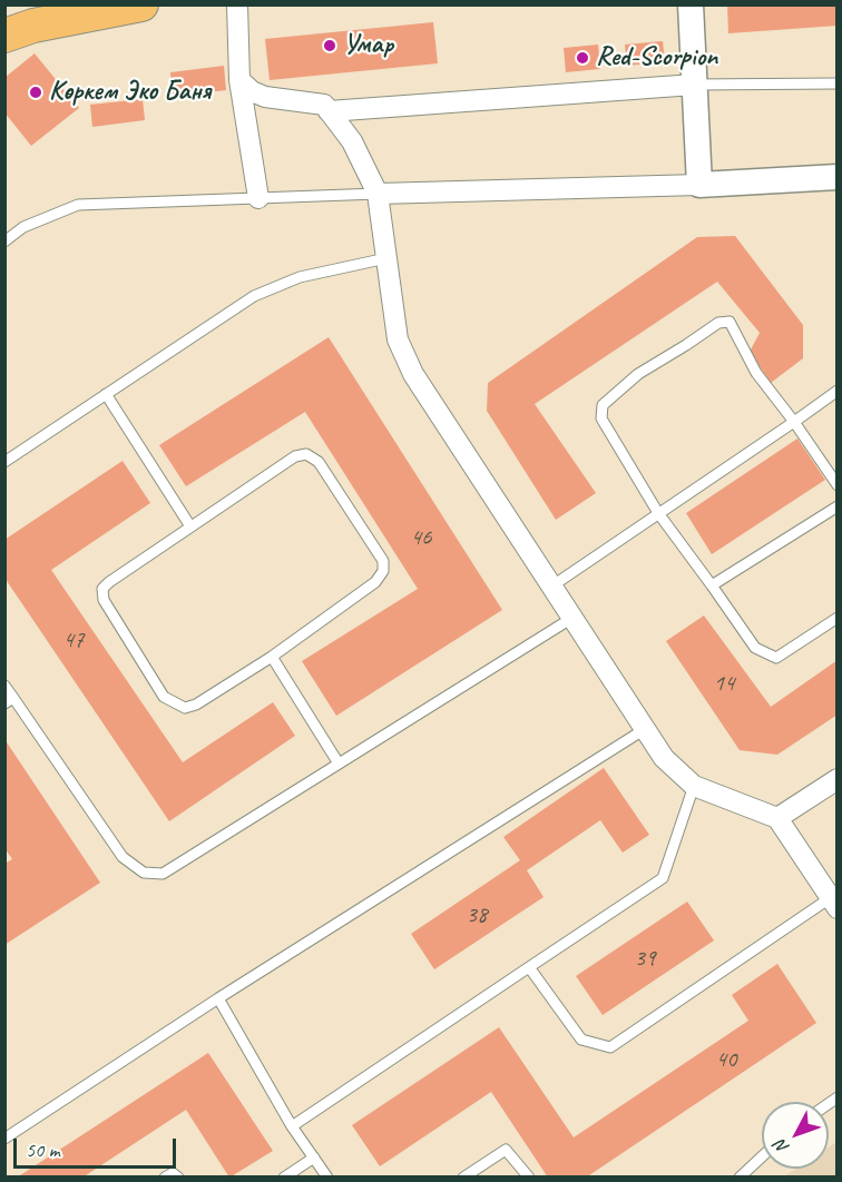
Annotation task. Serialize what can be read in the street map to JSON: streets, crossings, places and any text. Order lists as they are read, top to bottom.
{
  "places": ["Умар", "Red-Scorpion", "Көркем Эко Баня"],
  "house_numbers": [
    "46",
    "47",
    "14",
    "38",
    "39",
    "40"
  ],
  "scale_bar": "50 m",
  "north": "bottom left"
}
